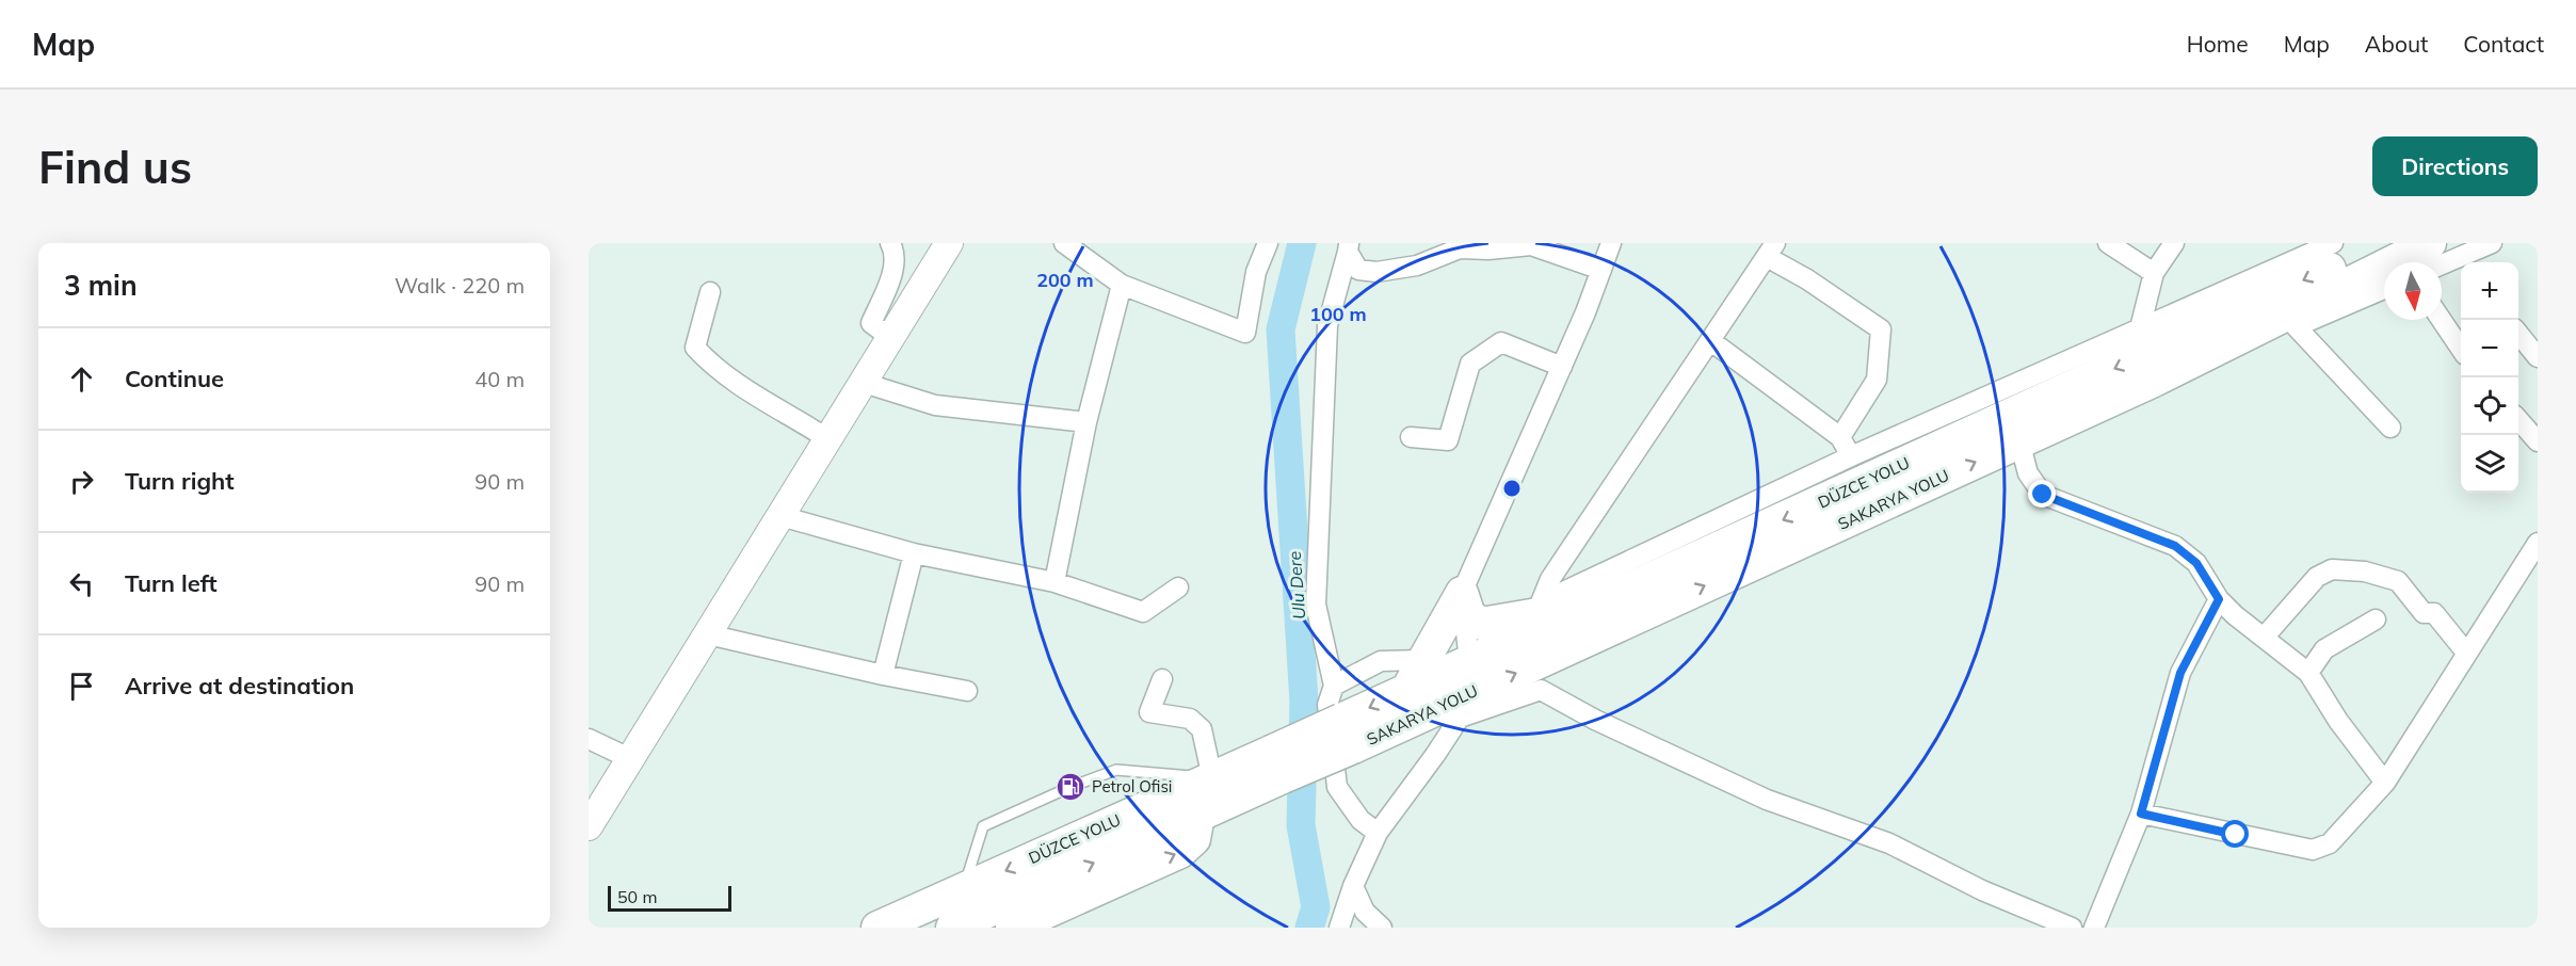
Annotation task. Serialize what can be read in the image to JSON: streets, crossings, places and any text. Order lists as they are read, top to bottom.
{
  "streets": {
    "highway": ["DÜZCE YOLU", "SAKARYA YOLU"]
  },
  "crossings": [
    ["DÜZCE YOLU", "SAKARYA YOLU"]
  ],
  "one_way": ["SAKARYA YOLU"],
  "water": ["Ulu Dere"],
  "places": {
    "fuel station": ["Petrol Ofisi"]
  },
  "scale_bar": "50 m",
  "north": "bottom",
  "page": {
    "header": "Map",
    "nav": [
      "Home",
      "Map",
      "About",
      "Contact"
    ],
    "buttons": "Directions",
    "title": "Find us",
    "heading": ["3 min", "Walk · 220 m"],
    "map_buttons": ["+", "−"],
    "list": [
      ["Continue", "40 m"],
      ["Turn right", "90 m"],
      ["Turn left", "90 m"],
      "Arrive at destination"
    ],
    "scale": "50 m"
  },
  "rings": ["200 m", "100 m"]
}
